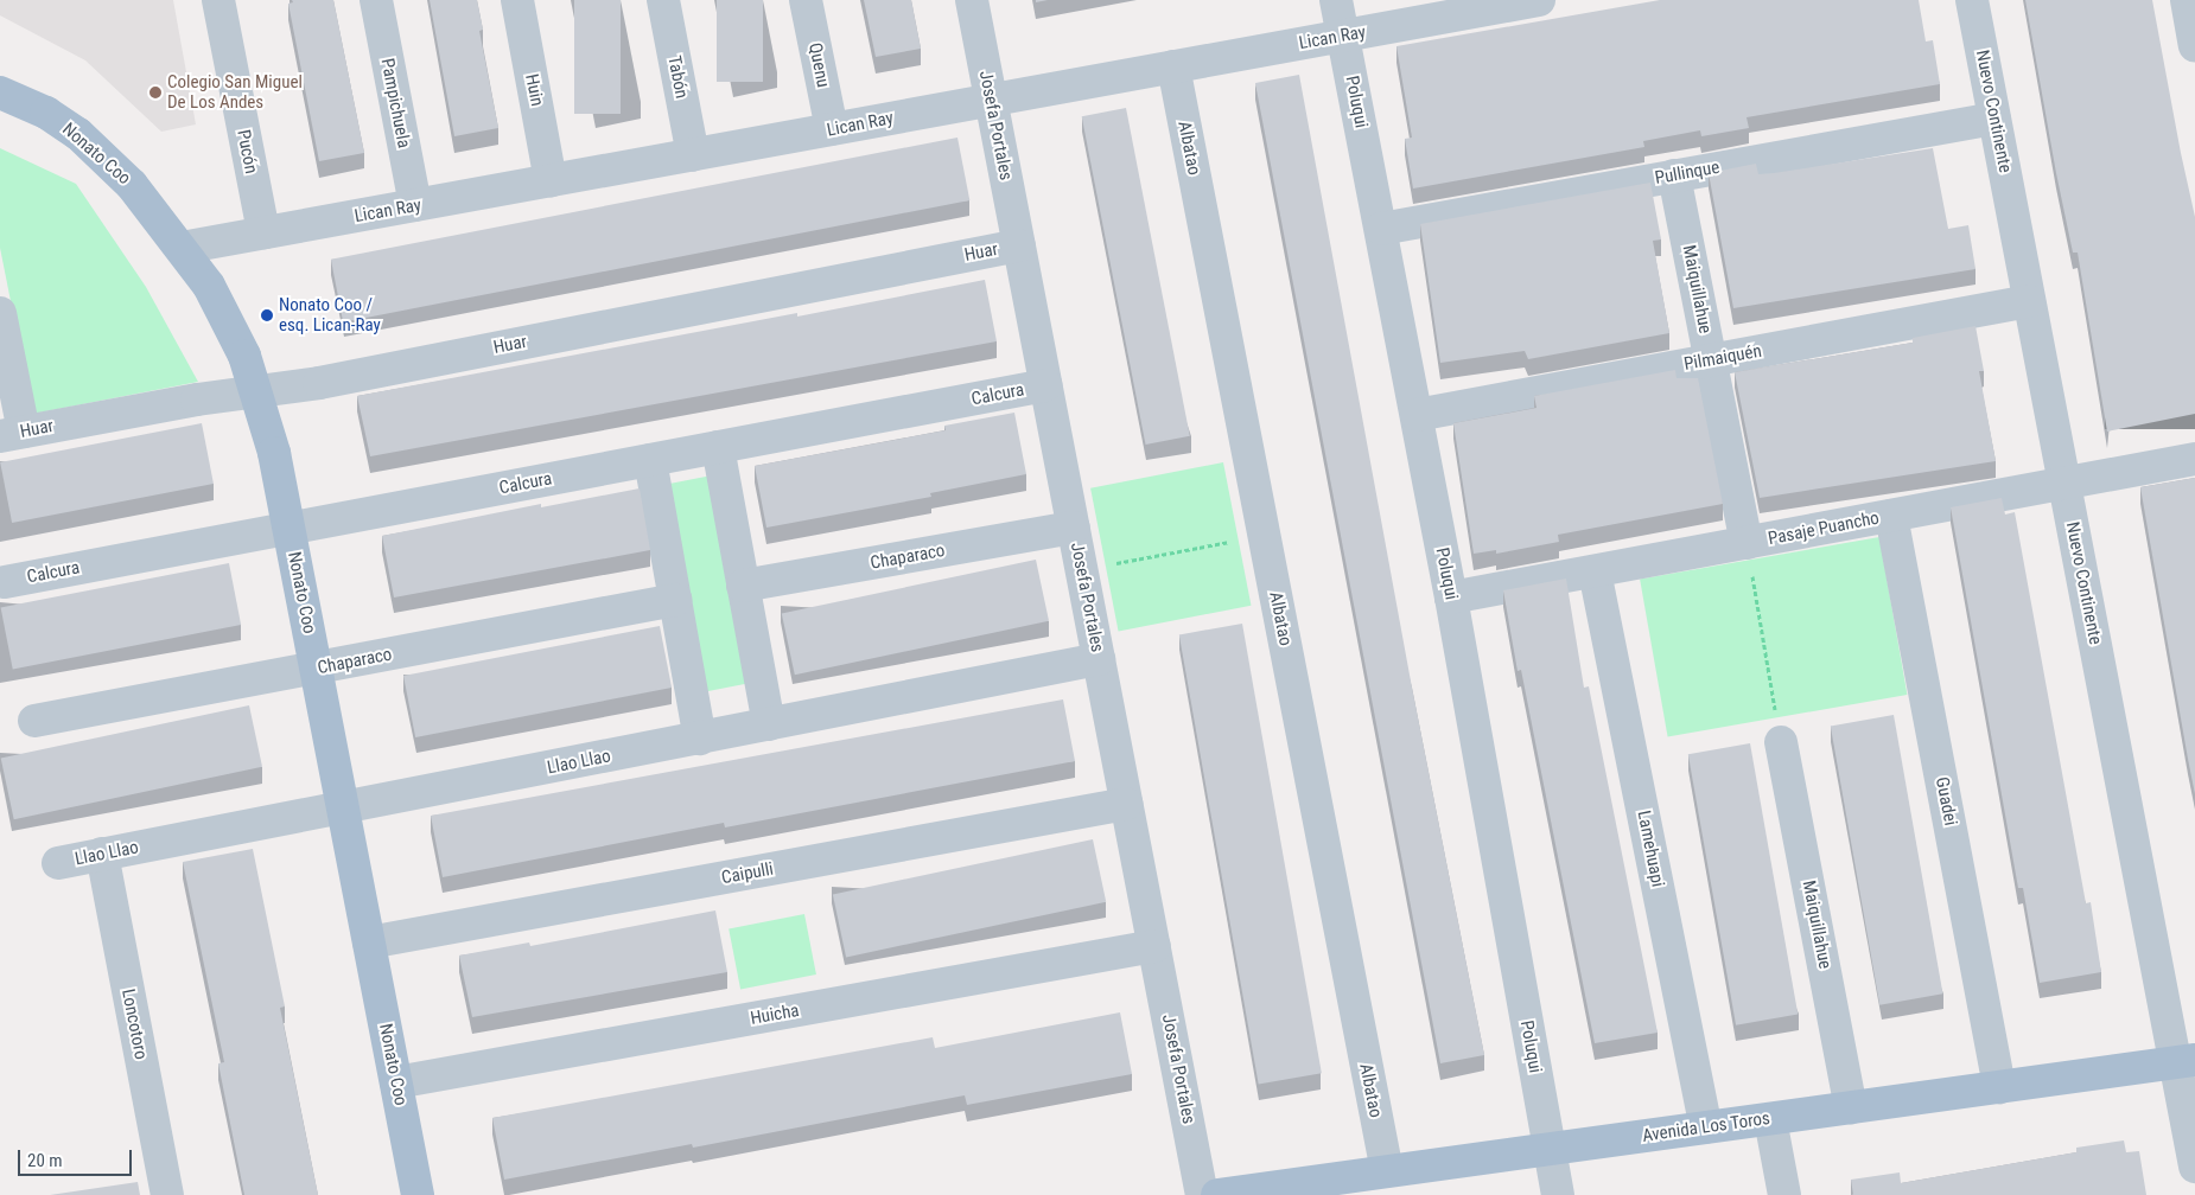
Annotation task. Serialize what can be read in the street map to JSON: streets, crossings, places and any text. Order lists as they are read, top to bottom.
{
  "streets": {
    "main road": ["Nonato Coo", "Avenida Los Toros"],
    "street": [
      "Lican Ray",
      "Quenu",
      "Tabón",
      "Huin",
      "Poluqui",
      "Pampichuela",
      "Nuevo Continente",
      "Josefa Portales",
      "Albatao",
      "Pucón",
      "Pullinque",
      "Huar",
      "Maiquillahue",
      "Pilmaiquén",
      "Calcura",
      "Pasaje Puancho",
      "Chaparaco",
      "Llao Llao",
      "Guadei",
      "Lamehuapi",
      "Caipulli",
      "Huicha",
      "Loncotoro"
    ]
  },
  "crossings": [
    ["Lican Ray", "Quenu"],
    ["Lican Ray", "Tabón"],
    ["Lican Ray", "Huin"],
    ["Lican Ray", "Poluqui"],
    ["Lican Ray", "Pampichuela"],
    ["Lican Ray", "Josefa Portales"],
    ["Lican Ray", "Albatao"],
    ["Lican Ray", "Pucón"],
    ["Lican Ray", "Nonato Coo"],
    ["Poluqui", "Pullinque"],
    ["Poluqui", "Pilmaiquén"],
    ["Poluqui", "Pasaje Puancho"],
    ["Poluqui", "Avenida Los Toros"],
    ["Nuevo Continente", "Pullinque"],
    ["Nuevo Continente", "Pilmaiquén"],
    ["Nuevo Continente", "Pasaje Puancho"],
    ["Nuevo Continente", "Avenida Los Toros"],
    ["Josefa Portales", "Huar"],
    ["Josefa Portales", "Calcura"],
    ["Josefa Portales", "Chaparaco"],
    ["Josefa Portales", "Llao Llao"],
    ["Josefa Portales", "Caipulli"],
    ["Josefa Portales", "Huicha"],
    ["Albatao", "Avenida Los Toros"],
    ["Nonato Coo", "Huar"],
    ["Nonato Coo", "Calcura"],
    ["Nonato Coo", "Chaparaco"],
    ["Nonato Coo", "Llao Llao"],
    ["Nonato Coo", "Caipulli"],
    ["Nonato Coo", "Huicha"],
    ["Pullinque", "Maiquillahue"],
    ["Maiquillahue", "Pilmaiquén"],
    ["Maiquillahue", "Pasaje Puancho"],
    ["Maiquillahue", "Avenida Los Toros"],
    ["Pasaje Puancho", "Guadei"],
    ["Pasaje Puancho", "Lamehuapi"],
    ["Llao Llao", "Loncotoro"],
    ["Guadei", "Avenida Los Toros"],
    ["Lamehuapi", "Avenida Los Toros"]
  ],
  "places": ["Colegio San Miguel De Los Andes", "Nonato Coo / esq. Lican-Ray"],
  "scale_bar": "20 m"
}
